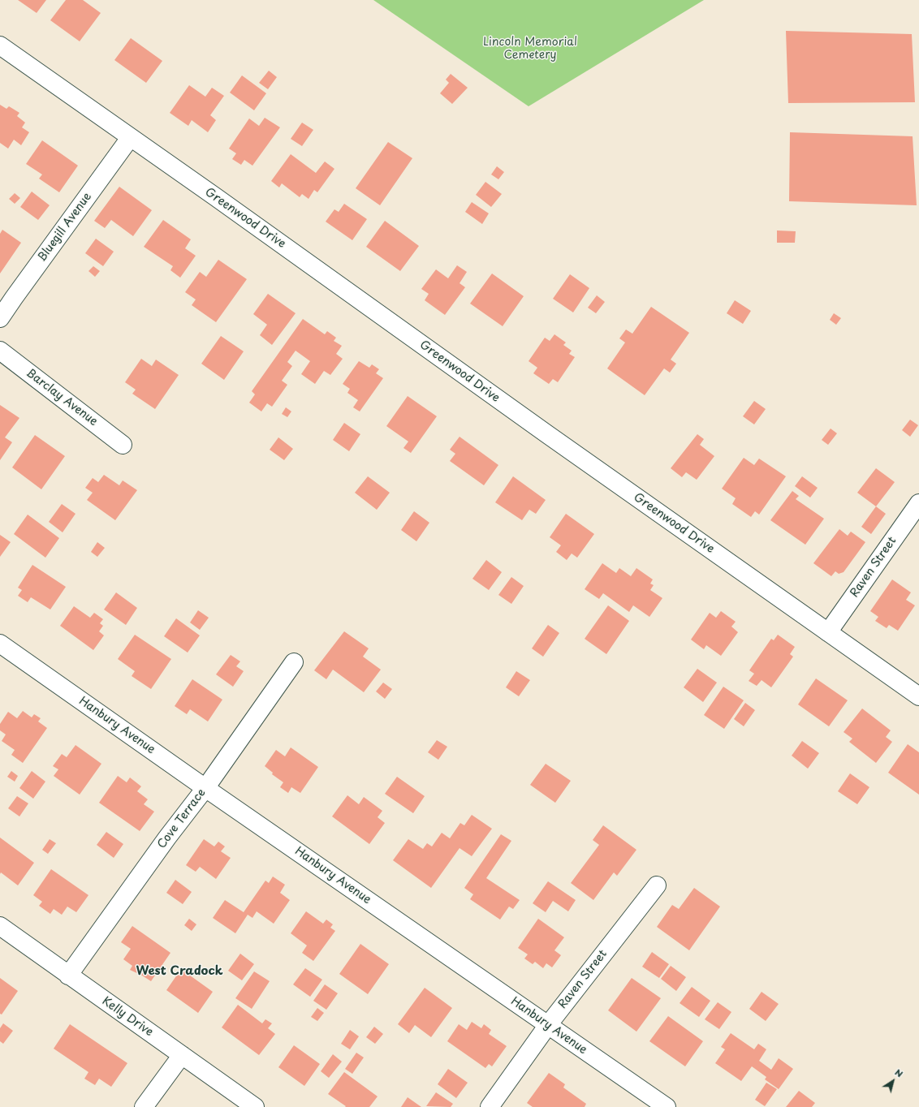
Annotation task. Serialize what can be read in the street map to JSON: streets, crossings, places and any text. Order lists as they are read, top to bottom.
{
  "streets": {
    "street": [
      "Greenwood Drive",
      "Bluegill Avenue",
      "Barclay Avenue",
      "Raven Street",
      "Hanbury Avenue",
      "Cove Terrace",
      "Kelly Drive"
    ]
  },
  "crossings": [
    ["Greenwood Drive", "Bluegill Avenue"],
    ["Greenwood Drive", "Raven Street"],
    ["Raven Street", "Hanbury Avenue"],
    ["Hanbury Avenue", "Cove Terrace"],
    ["Cove Terrace", "Kelly Drive"]
  ],
  "districts": ["West Cradock"],
  "parks": ["Lincoln Memorial Cemetery"],
  "north": "top right"
}
